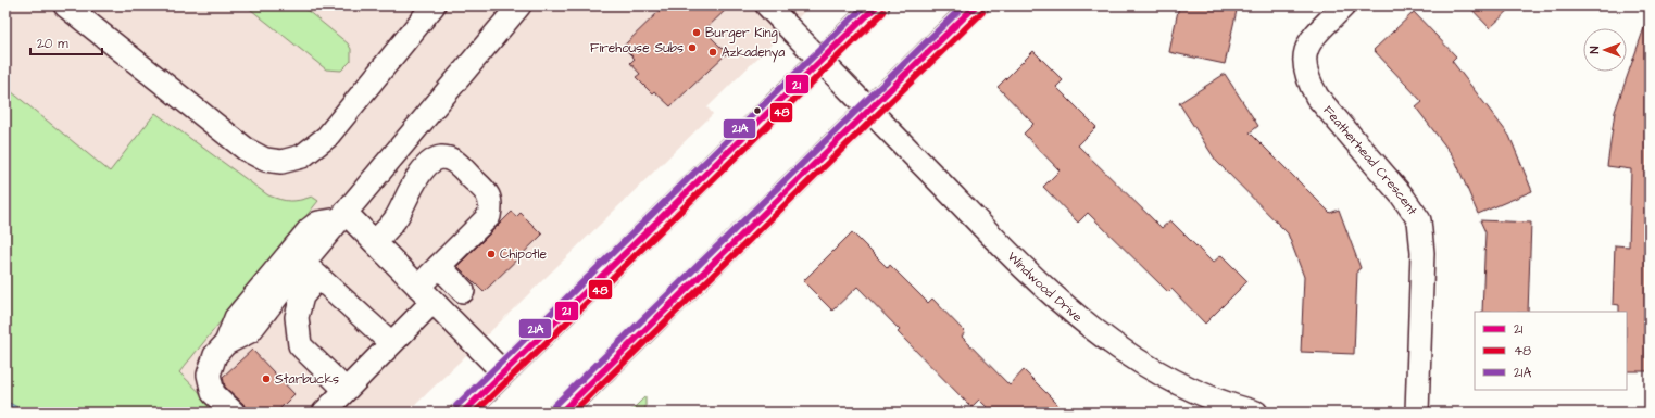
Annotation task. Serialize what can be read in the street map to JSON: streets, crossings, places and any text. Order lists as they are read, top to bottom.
{
  "streets": {
    "street": ["Featherhead Crescent", "Windwood Drive"]
  },
  "places": [
    "Burger King",
    "Firehouse Subs",
    "Azkadenya",
    "Chipotle",
    "Starbucks"
  ],
  "lines": ["transit line 21", "transit line 21A", "transit line 48"],
  "legend": ["21", "48", "21A"],
  "scale_bar": "20 m",
  "north": "left"
}
